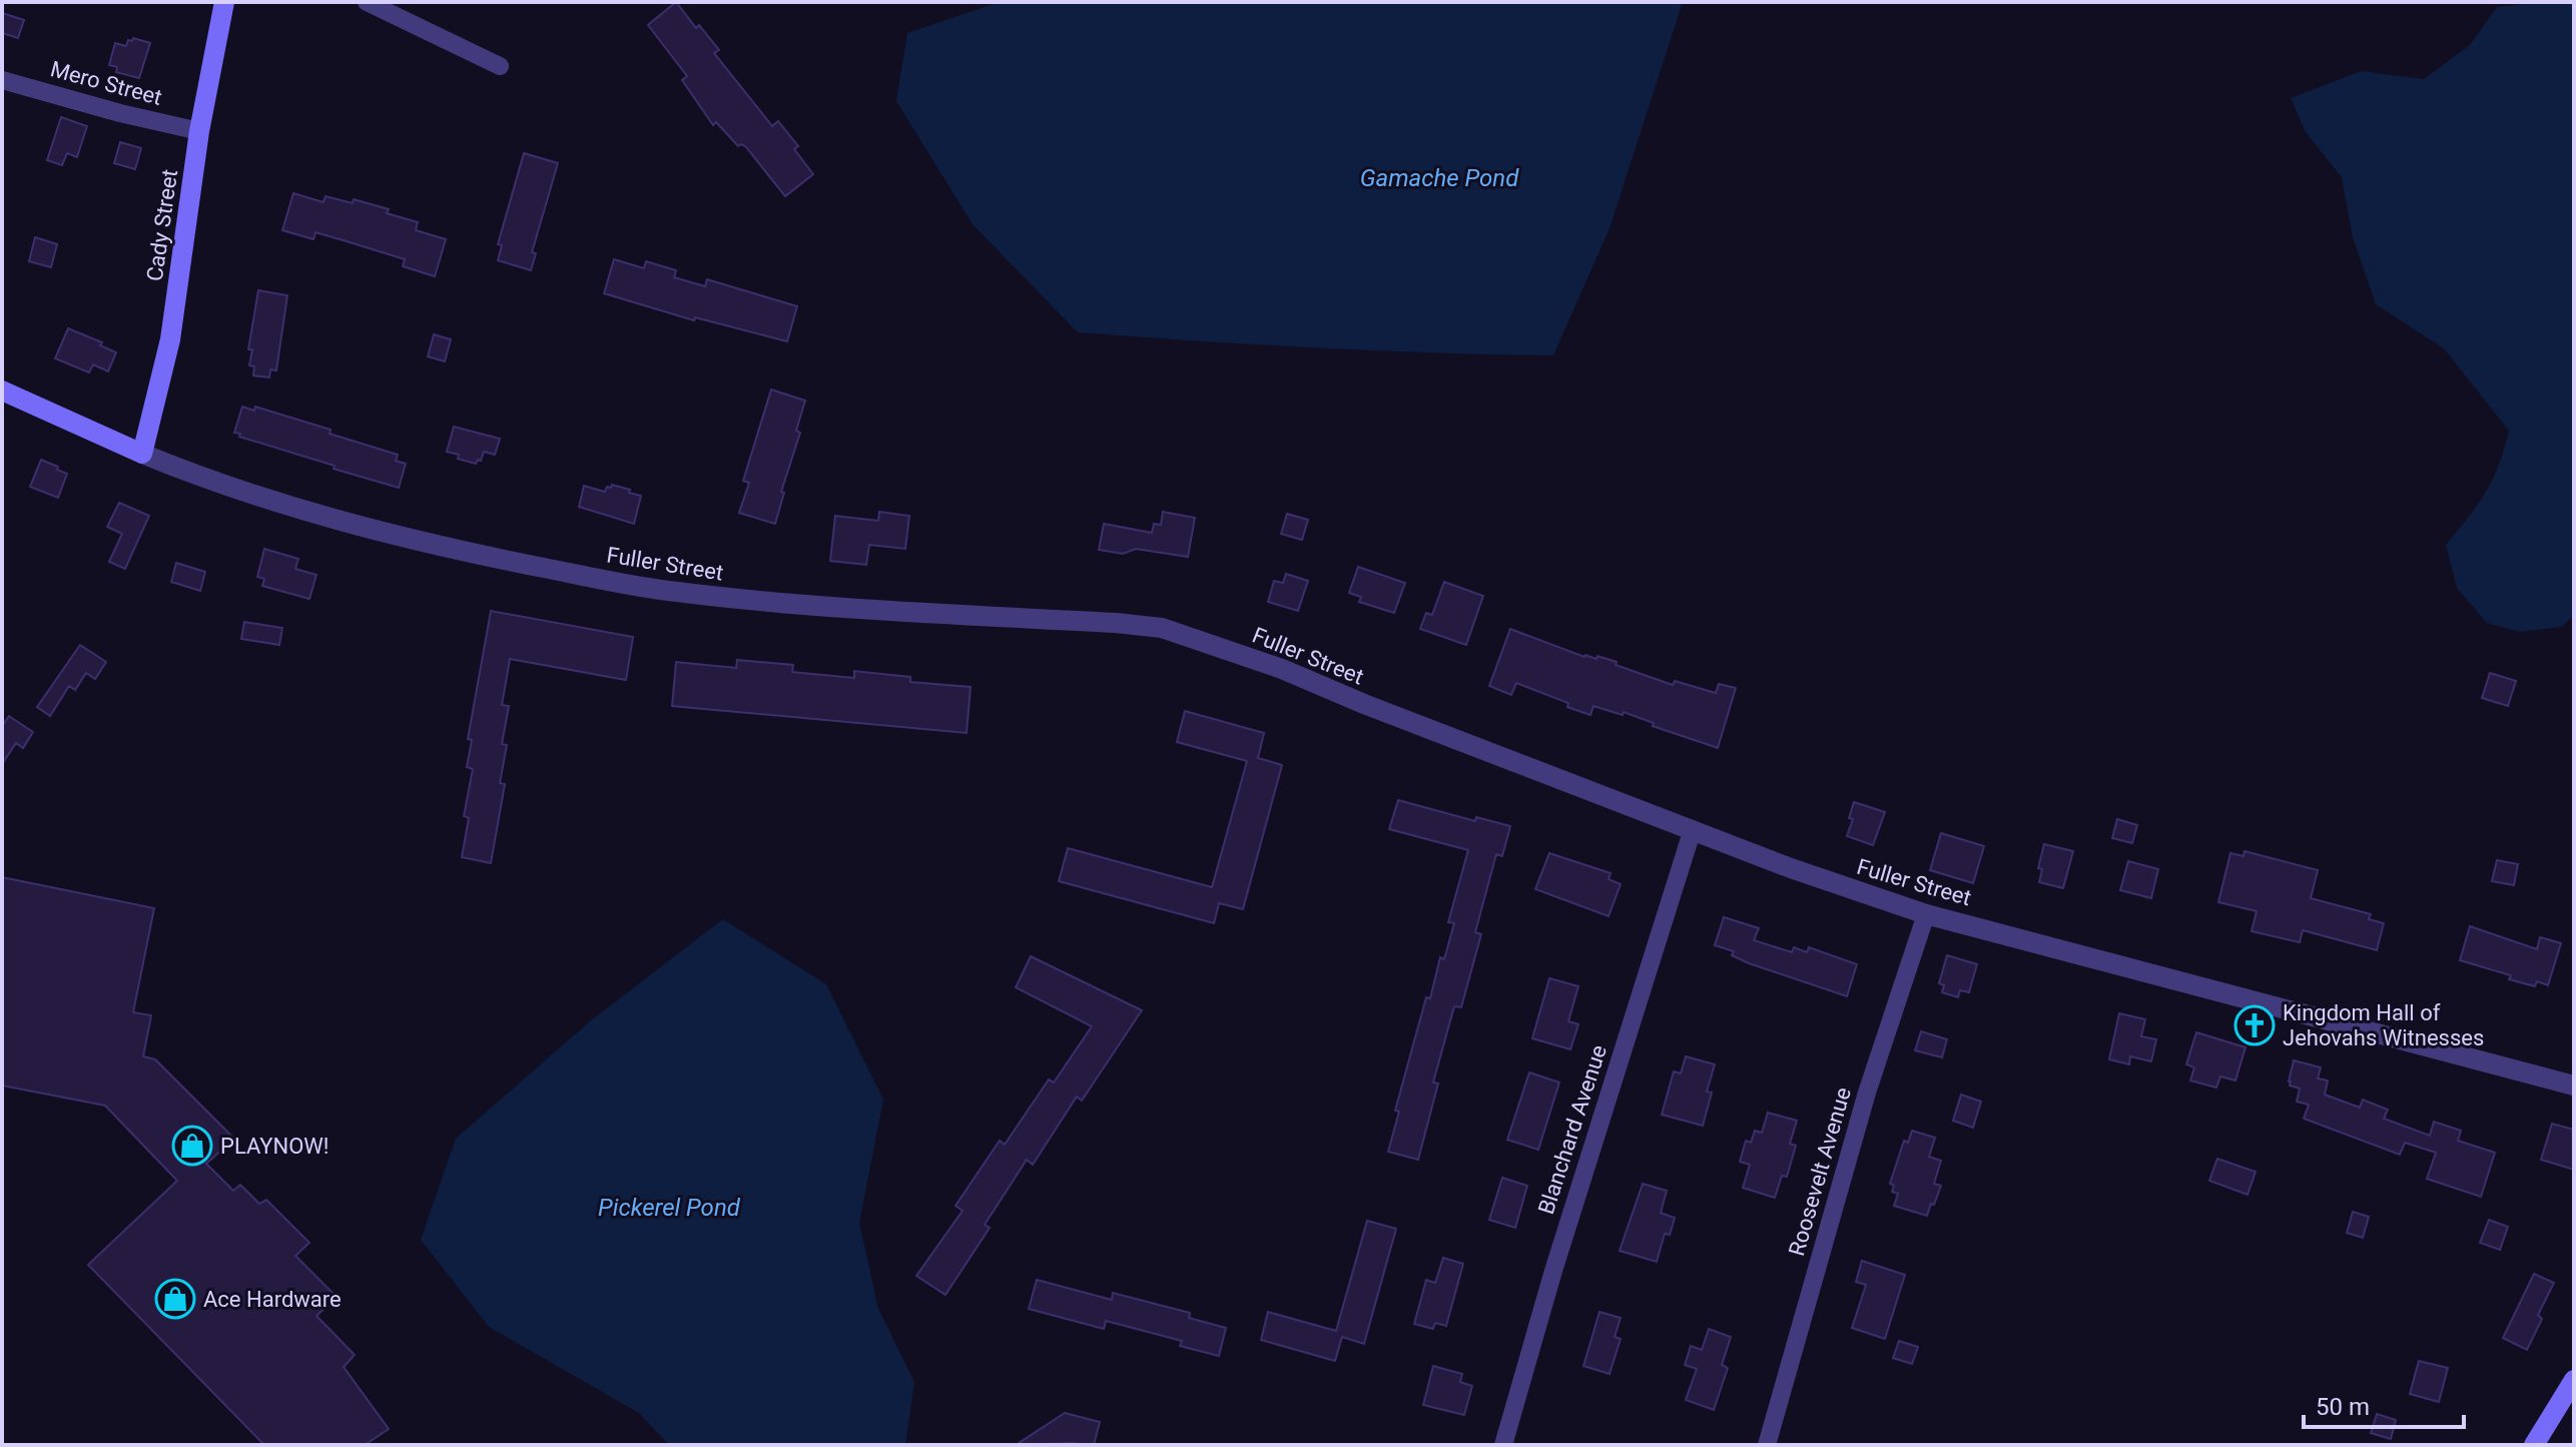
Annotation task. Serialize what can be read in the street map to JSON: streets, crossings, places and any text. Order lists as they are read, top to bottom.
{
  "streets": {
    "main road": ["Cady Street", "Fuller Street"],
    "street": ["Mero Street", "Blanchard Avenue", "Roosevelt Avenue"]
  },
  "crossings": [
    ["Mero Street", "Cady Street"],
    ["Cady Street", "Fuller Street"],
    ["Fuller Street", "Blanchard Avenue"],
    ["Fuller Street", "Roosevelt Avenue"]
  ],
  "water": ["Gamache Pond", "Pickerel Pond"],
  "places": {
    "church": ["Kingdom Hall of Jehovahs Witnesses"],
    "shop": ["PLAYNOW!", "Ace Hardware"]
  },
  "scale_bar": "50 m"
}
